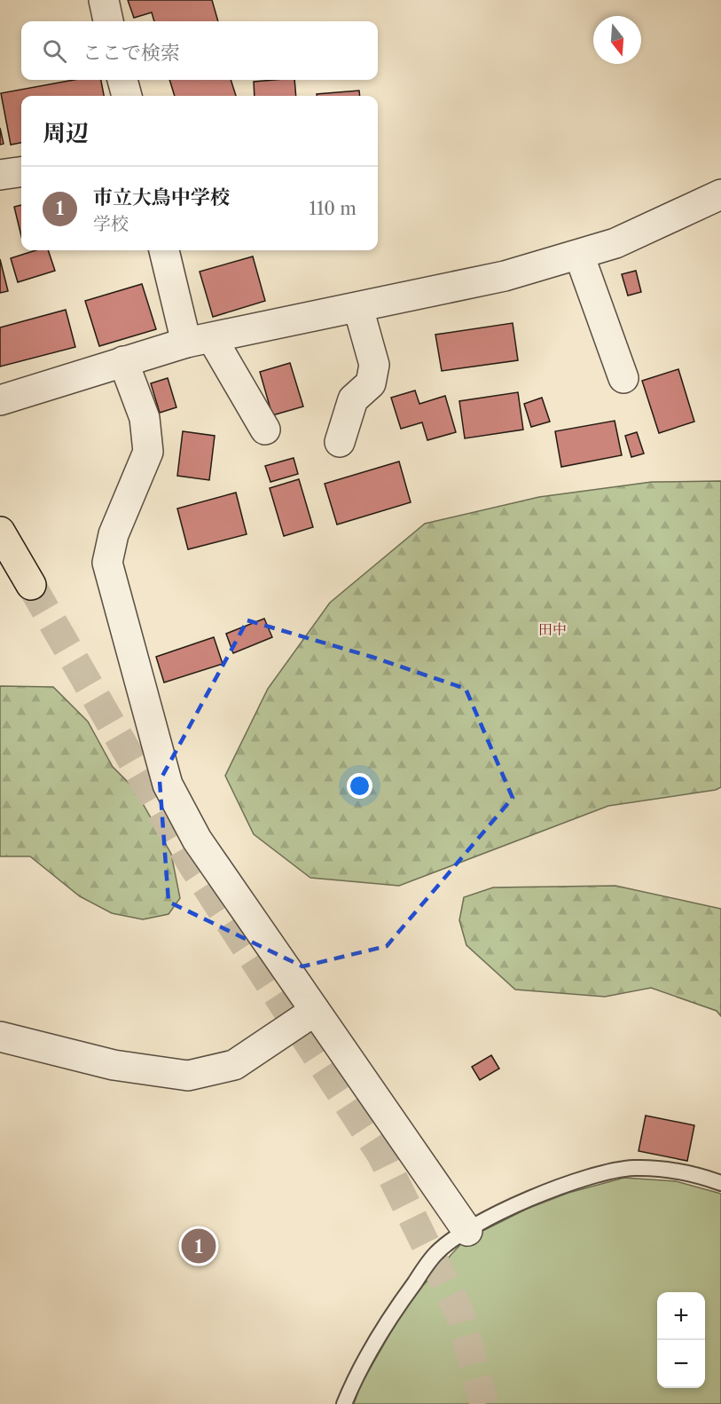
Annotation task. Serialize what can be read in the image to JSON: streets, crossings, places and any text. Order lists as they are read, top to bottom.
{
  "districts": ["田中"],
  "north": "bottom",
  "page": {
    "search": "ここで検索",
    "heading": "周辺",
    "list": [
      {
        "mark": "1",
        "name": "市立大鳥中学校",
        "note": "学校",
        "value": "110 m"
      }
    ],
    "pins": "1",
    "map_buttons": ["+", "−"]
  }
}
